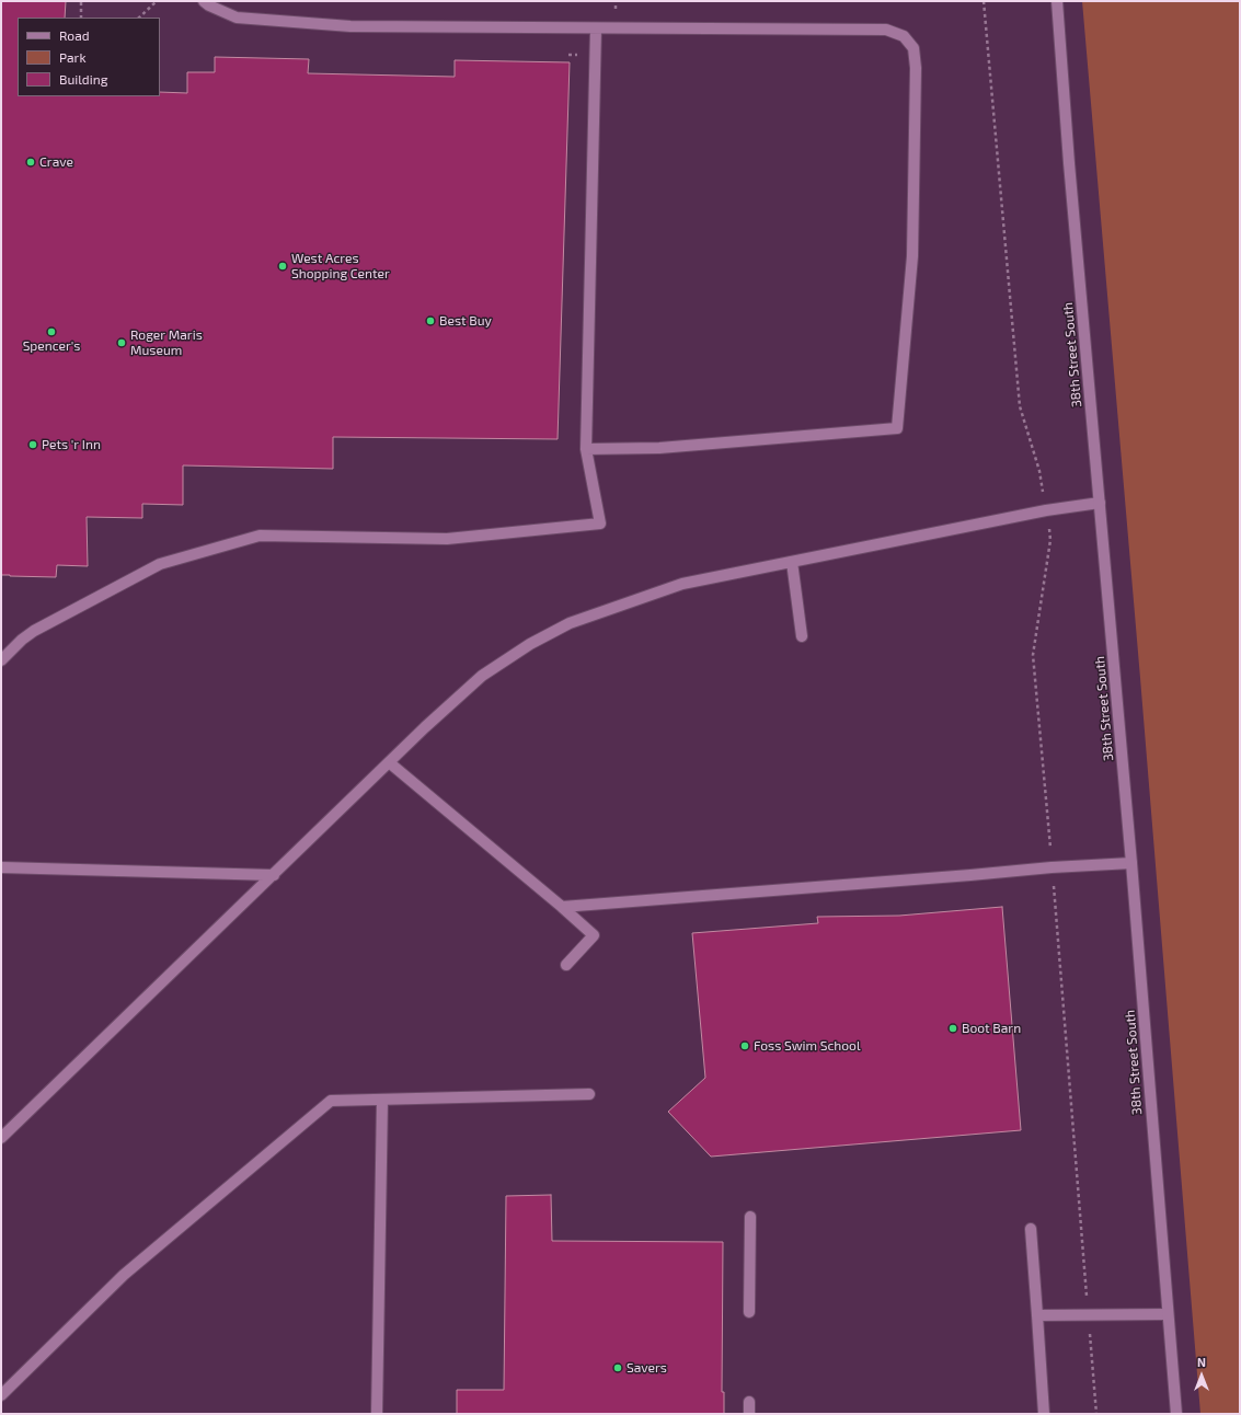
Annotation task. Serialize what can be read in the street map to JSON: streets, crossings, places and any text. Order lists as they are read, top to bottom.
{
  "streets": {
    "street": ["38th Street South"]
  },
  "places": [
    "Crave",
    "West Acres Shopping Center",
    "Best Buy",
    "Spencer's",
    "Roger Maris Museum",
    "Pets 'r Inn",
    "Boot Barn",
    "Foss Swim School",
    "Savers"
  ],
  "legend": ["Road", "Park", "Building"],
  "north": "top"
}
